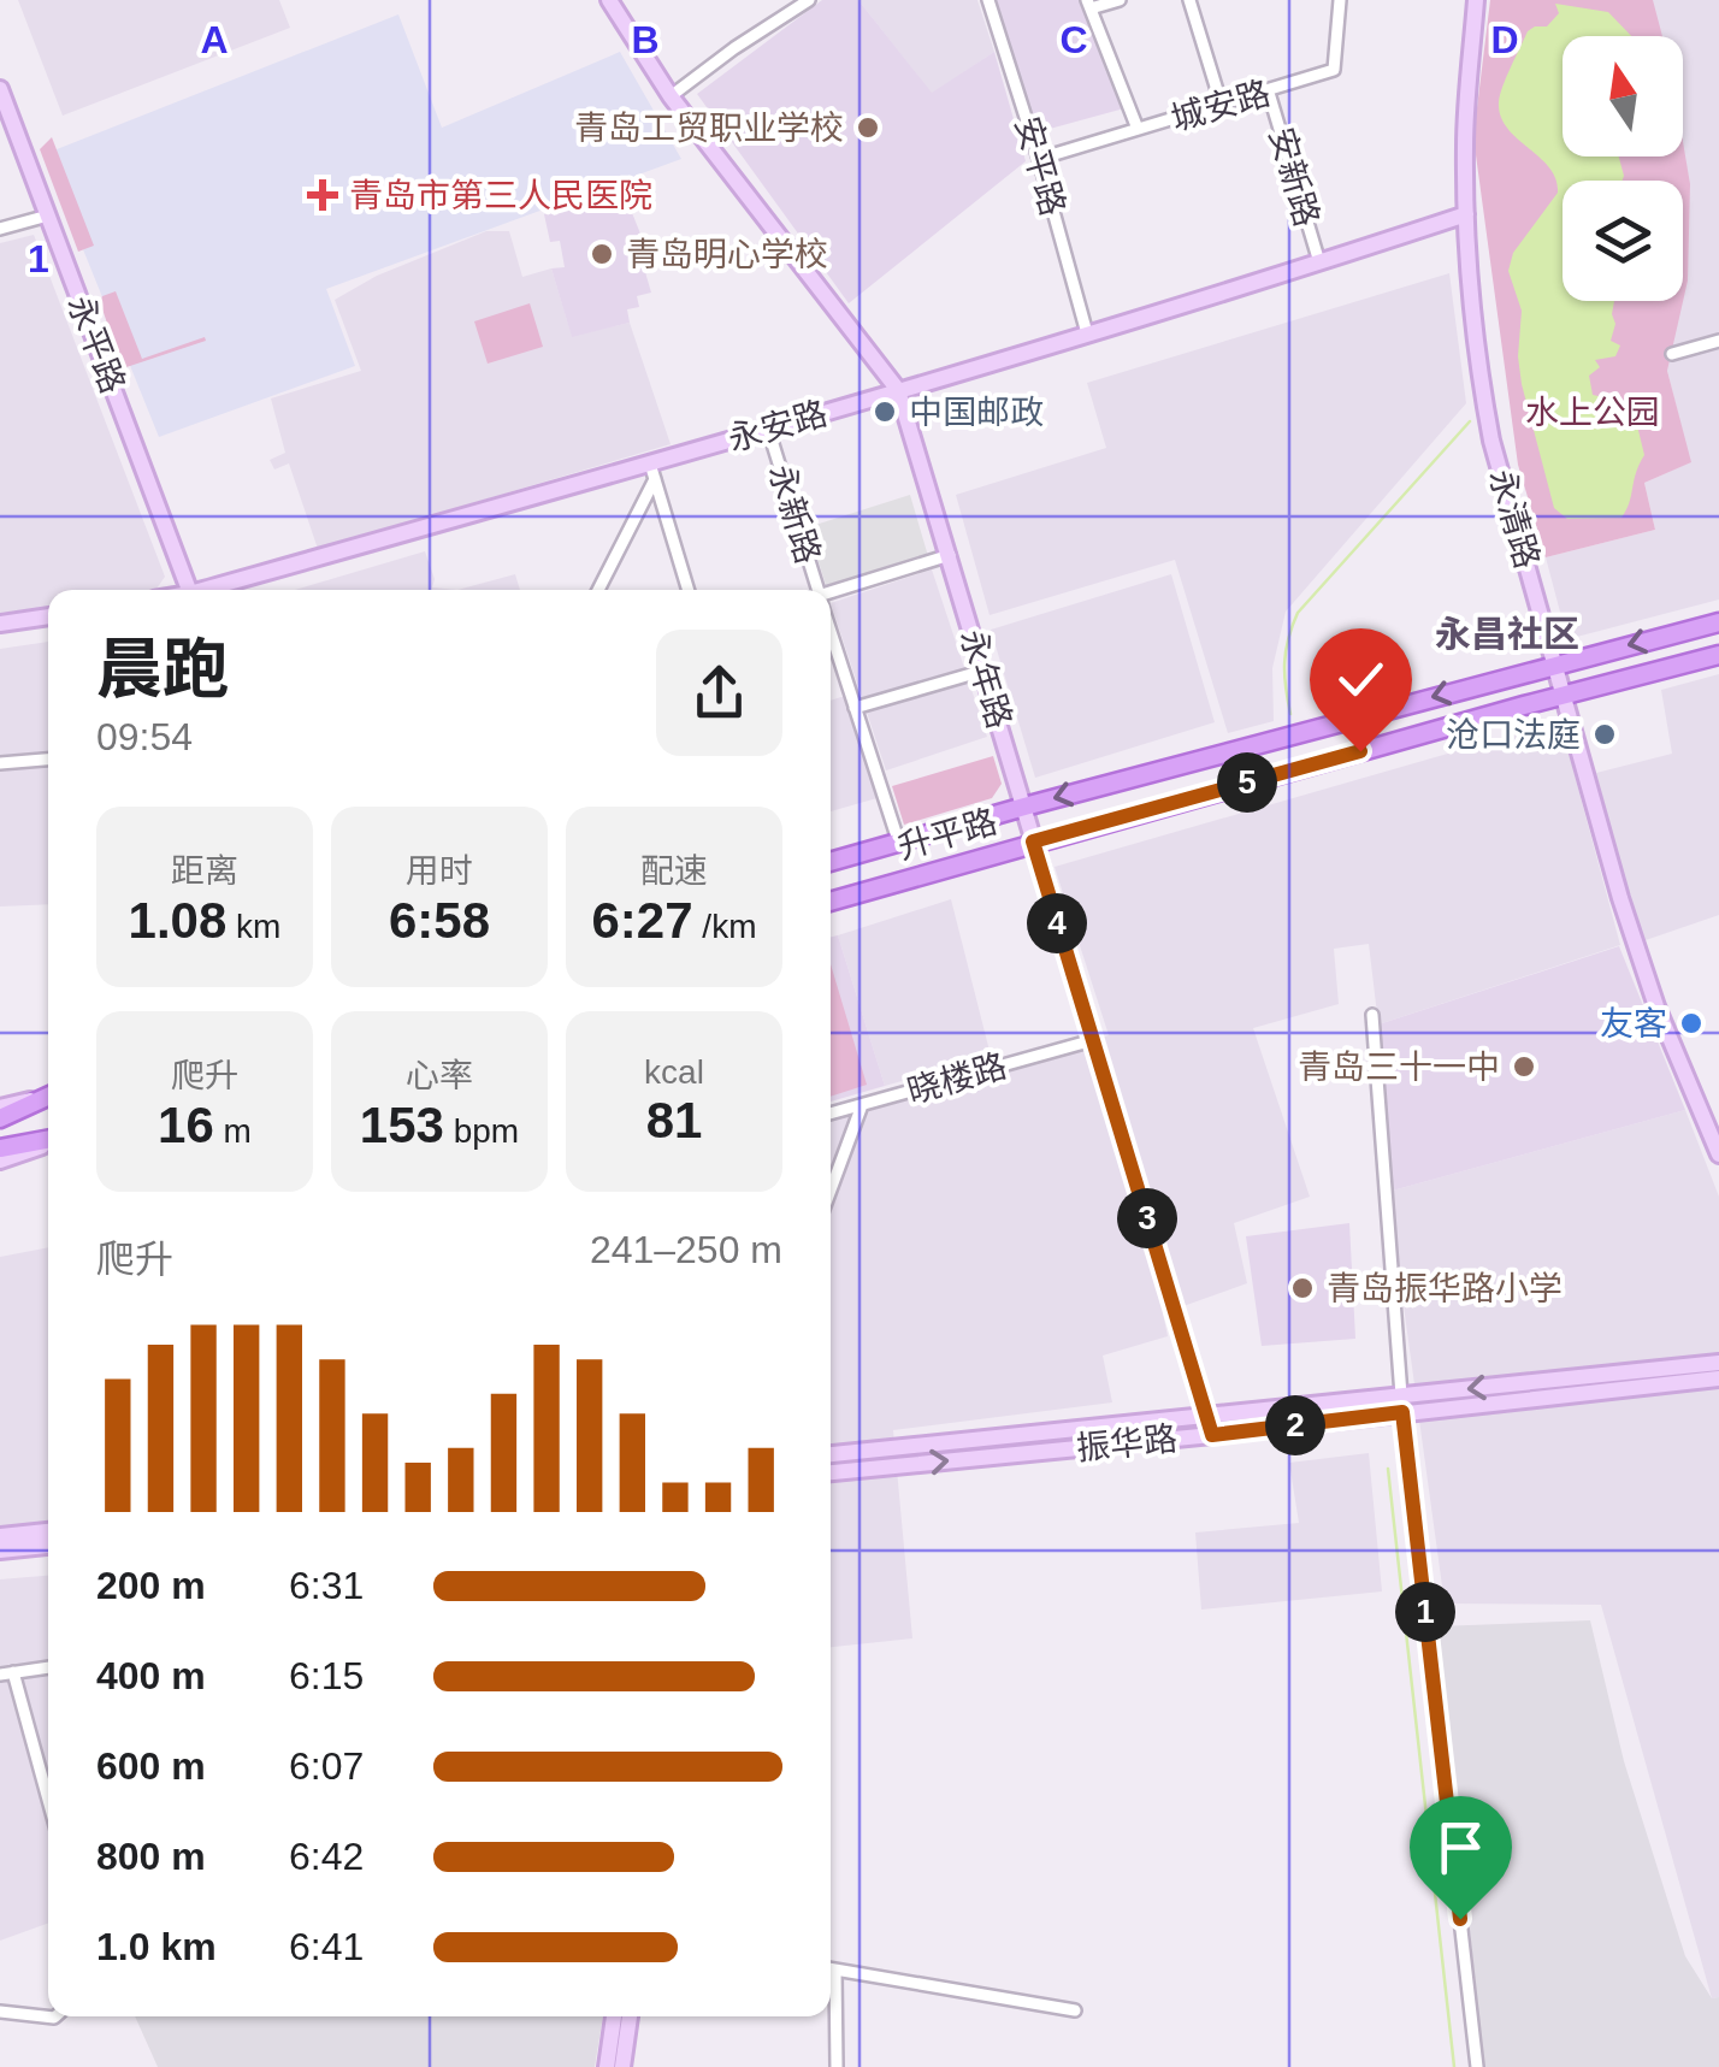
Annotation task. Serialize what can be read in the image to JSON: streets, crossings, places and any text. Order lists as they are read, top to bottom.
{
  "streets": {
    "main road": ["升平路"],
    "street": [
      "城安路",
      "安平路",
      "安新路",
      "永平路",
      "永安路",
      "永新路",
      "永清路",
      "永年路",
      "晓楼路",
      "振华路"
    ]
  },
  "crossings": [
    ["城安路", "安平路"],
    ["城安路", "安新路"],
    ["安平路", "永安路"],
    ["安新路", "永安路"],
    ["永安路", "永新路"],
    ["永安路", "永清路"],
    ["永安路", "永年路"],
    ["永新路", "升平路"],
    ["永清路", "升平路"],
    ["永年路", "升平路"],
    ["永年路", "晓楼路"],
    ["永年路", "振华路"]
  ],
  "districts": ["永昌社区"],
  "parks": ["水上公园"],
  "places": {
    "other": [
      "青岛工贸职业学校",
      "青岛明心学校",
      "中国邮政",
      "沧口法庭",
      "友客",
      "青岛三十一中",
      "青岛振华路小学"
    ],
    "health": ["青岛市第三人民医院"]
  },
  "north": "top",
  "page": {
    "heading": ["晨跑", "09:54"],
    "pins": [
      "5",
      "4",
      "3",
      "2",
      "1"
    ],
    "stats": [
      ["距离", "1.08 km"],
      ["用时", "6:58"],
      ["配速", "6:27 /km"],
      ["爬升", "16 m"],
      ["心率", "153 bpm"],
      ["kcal", "81"]
    ],
    "chart": ["爬升", "241–250 m"],
    "list": [
      {
        "name": "200 m",
        "note": "6:31"
      },
      {
        "name": "400 m",
        "note": "6:15"
      },
      {
        "name": "600 m",
        "note": "6:07"
      },
      {
        "name": "800 m",
        "note": "6:42"
      },
      {
        "name": "1.0 km",
        "note": "6:41"
      }
    ]
  },
  "grid": {
    "columns": [
      "A",
      "B",
      "C",
      "D"
    ],
    "rows": ["1"]
  }
}
